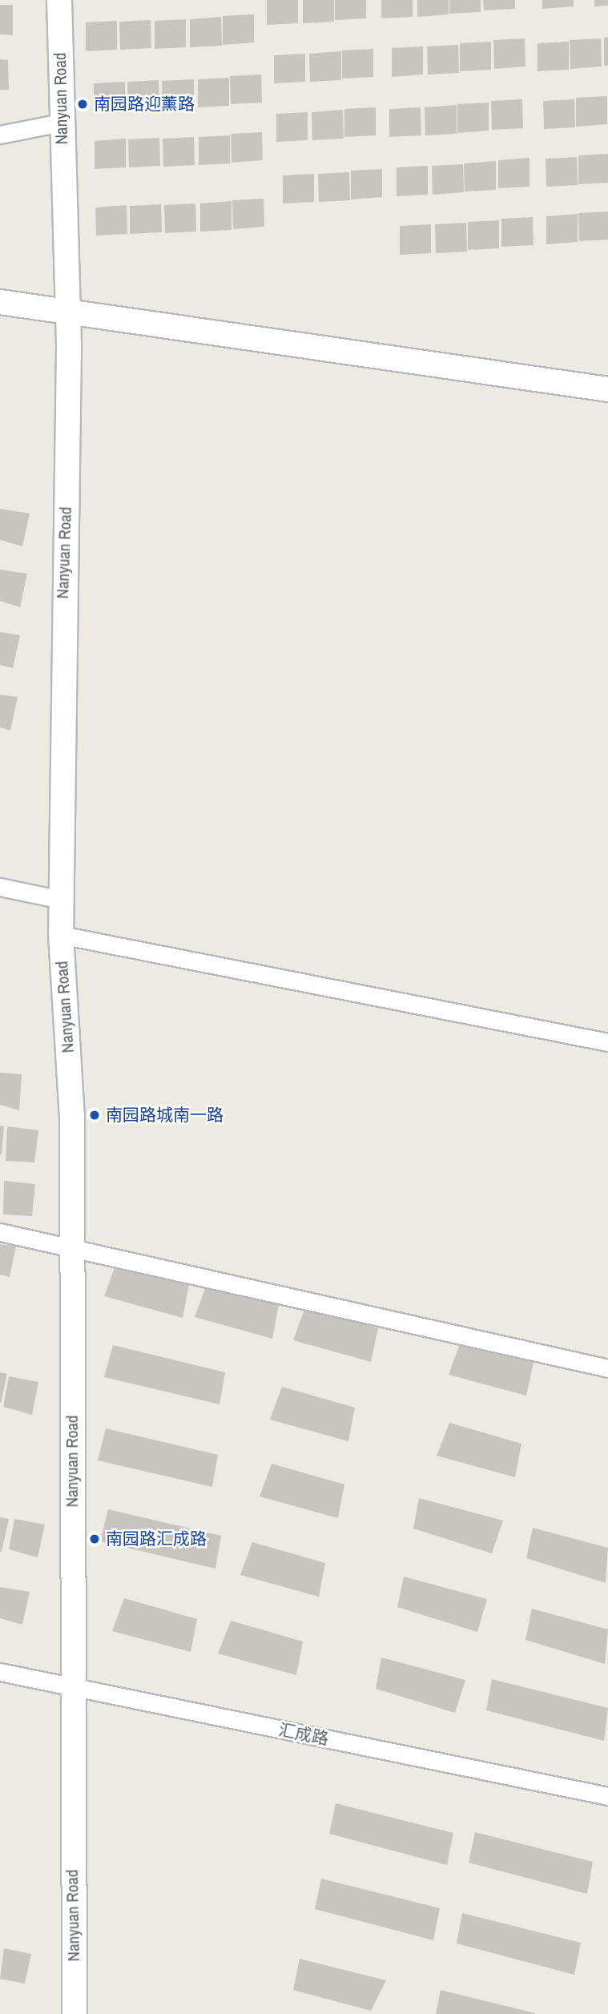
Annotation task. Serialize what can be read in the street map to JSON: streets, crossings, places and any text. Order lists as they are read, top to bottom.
{
  "streets": {
    "street": ["Nanyuan Road", "汇成路"]
  },
  "crossings": [
    ["Nanyuan Road", "汇成路"]
  ],
  "places": ["南园路迎薰路", "南园路城南一路", "南园路汇成路"]
}
